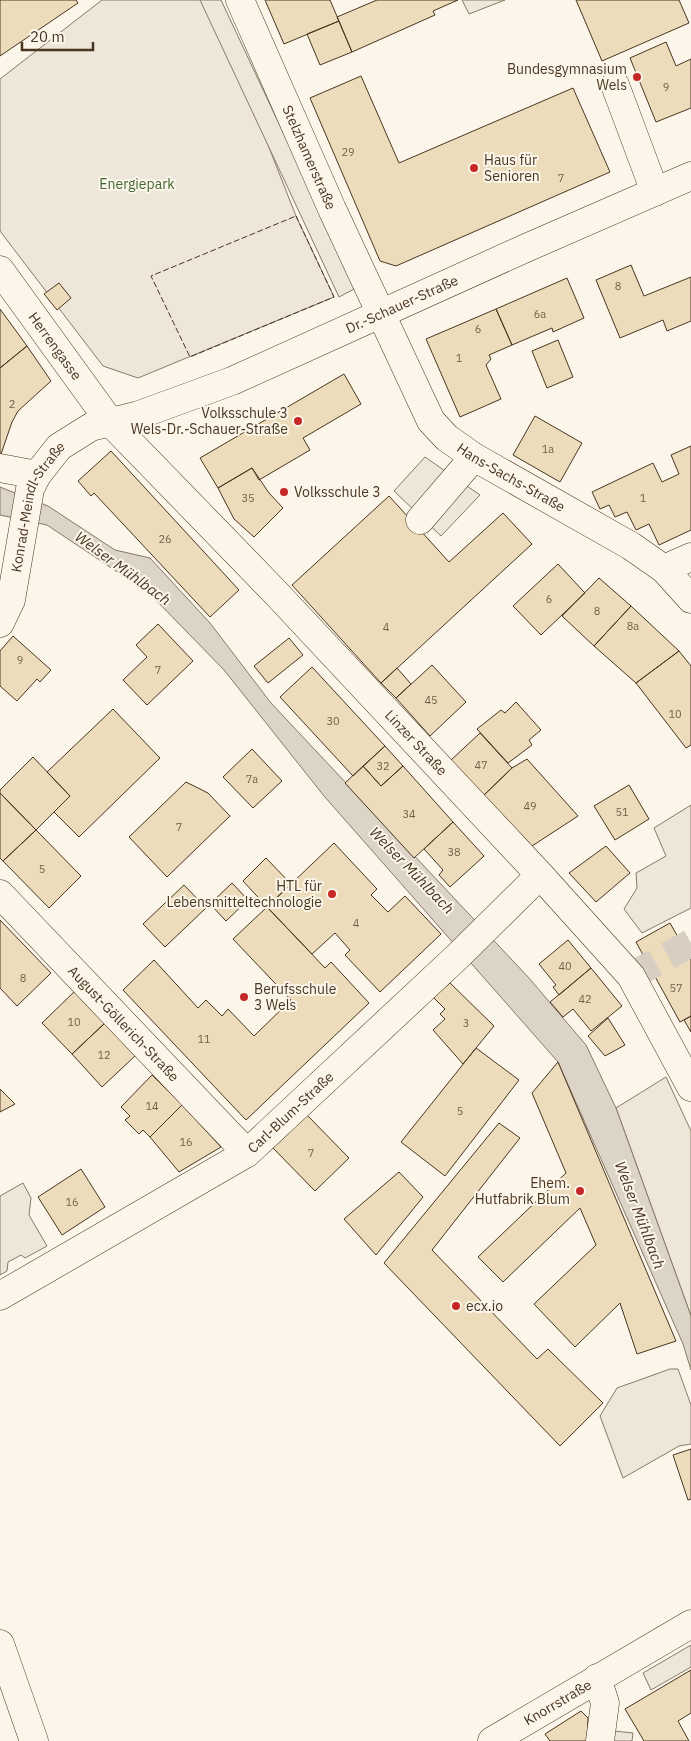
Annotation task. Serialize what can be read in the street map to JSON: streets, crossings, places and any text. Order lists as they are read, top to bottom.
{
  "streets": {
    "street": [
      "Stelzhamerstraße",
      "Dr.-Schauer-Straße",
      "Herrengasse",
      "Hans-Sachs-Straße",
      "Konrad-Meindl-Straße",
      "Linzer Straße",
      "August-Göllerich-Straße",
      "Carl-Blum-Straße",
      "Knorrstraße"
    ]
  },
  "crossings": [
    ["Stelzhamerstraße", "Dr.-Schauer-Straße"],
    ["Stelzhamerstraße", "Hans-Sachs-Straße"],
    ["Dr.-Schauer-Straße", "Herrengasse"],
    ["Dr.-Schauer-Straße", "Hans-Sachs-Straße"],
    ["Dr.-Schauer-Straße", "Konrad-Meindl-Straße"],
    ["Dr.-Schauer-Straße", "Linzer Straße"],
    ["Herrengasse", "Konrad-Meindl-Straße"],
    ["Herrengasse", "Linzer Straße"],
    ["Konrad-Meindl-Straße", "Linzer Straße"],
    ["Linzer Straße", "Carl-Blum-Straße"],
    ["August-Göllerich-Straße", "Carl-Blum-Straße"]
  ],
  "water": ["Welser Mühlbach"],
  "parks": ["Energiepark"],
  "places": [
    "Bundesgymnasium Wels",
    "Haus für Senioren",
    "Volksschule 3 Wels-Dr.-Schauer-Straße",
    "Volksschule 3",
    "HTL für Lebensmitteltechnologie",
    "Berufsschule 3 Wels",
    "Ehem. Hutfabrik Blum",
    "ecx.io"
  ],
  "house_numbers": [
    "9",
    "29",
    "7",
    "8",
    "6a",
    "6",
    "1",
    "2",
    "1a",
    "35",
    "1",
    "26",
    "6",
    "8",
    "8a",
    "4",
    "9",
    "7",
    "45",
    "10",
    "30",
    "47",
    "32",
    "7a",
    "49",
    "51",
    "34",
    "7",
    "38",
    "5",
    "4",
    "40",
    "8",
    "57",
    "42",
    "10",
    "3",
    "11",
    "12",
    "14",
    "5",
    "16",
    "7",
    "16"
  ],
  "scale_bar": "20 m"
}
